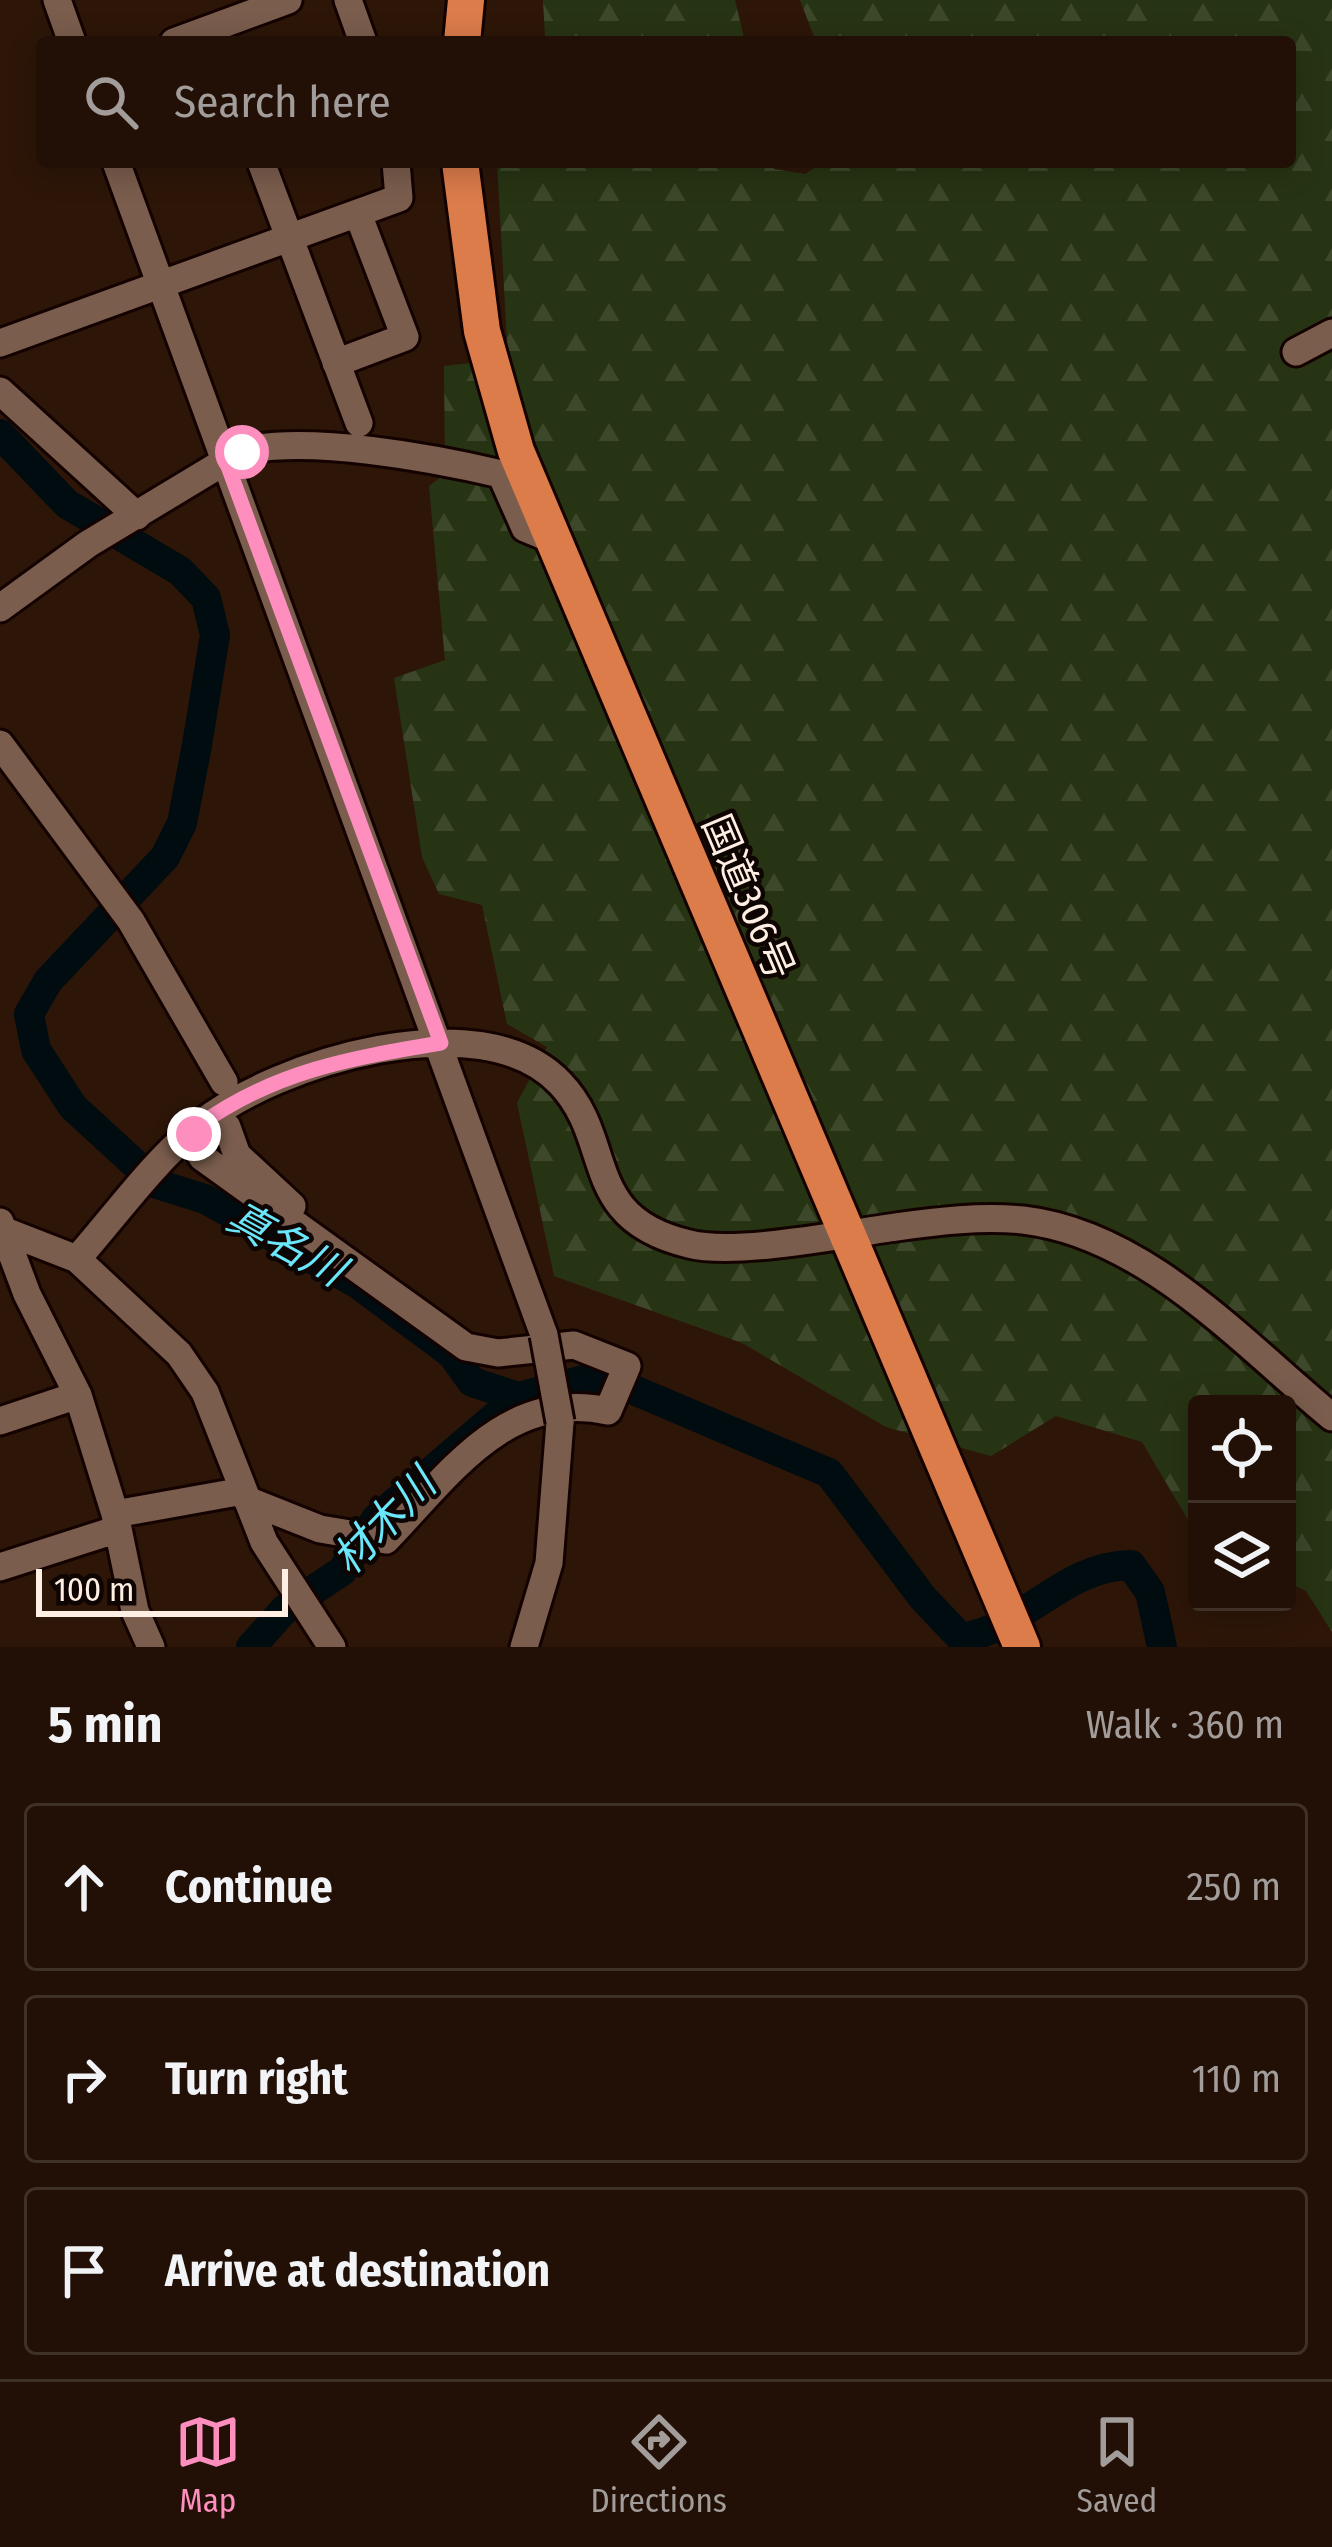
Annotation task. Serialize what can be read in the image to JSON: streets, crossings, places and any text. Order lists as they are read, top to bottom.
{
  "streets": {
    "highway": ["国道306号"]
  },
  "water": ["真名川", "材木川"],
  "scale_bar": "100 m",
  "page": {
    "search": "Search here",
    "scale": "100 m",
    "heading": ["5 min", "Walk · 360 m"],
    "list": [
      ["Continue", "250 m"],
      ["Turn right", "110 m"],
      "Arrive at destination"
    ],
    "nav": ["Map", "Directions", "Saved"]
  }
}
